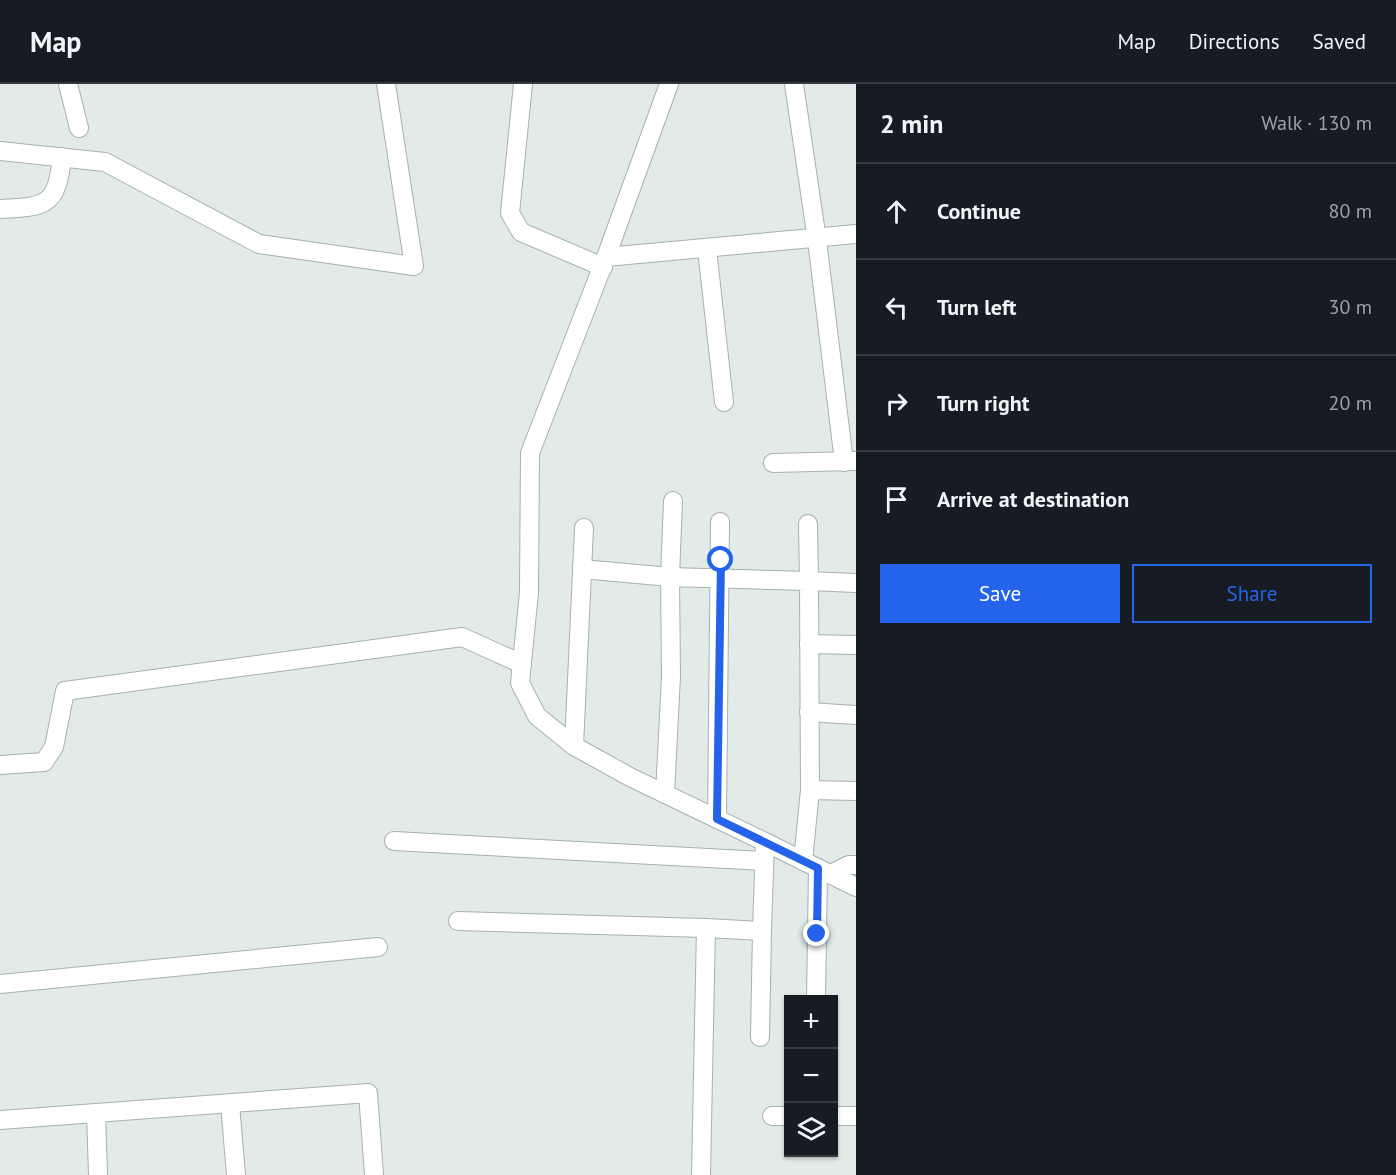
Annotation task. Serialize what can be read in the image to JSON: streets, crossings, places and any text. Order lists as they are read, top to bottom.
{
  "page": {
    "header": "Map",
    "nav": ["Map", "Directions", "Saved"],
    "heading": ["2 min", "Walk · 130 m"],
    "list": [
      ["Continue", "80 m"],
      ["Turn left", "30 m"],
      ["Turn right", "20 m"],
      "Arrive at destination"
    ],
    "buttons": ["Save", "Share"],
    "map_buttons": ["+", "−"]
  }
}
